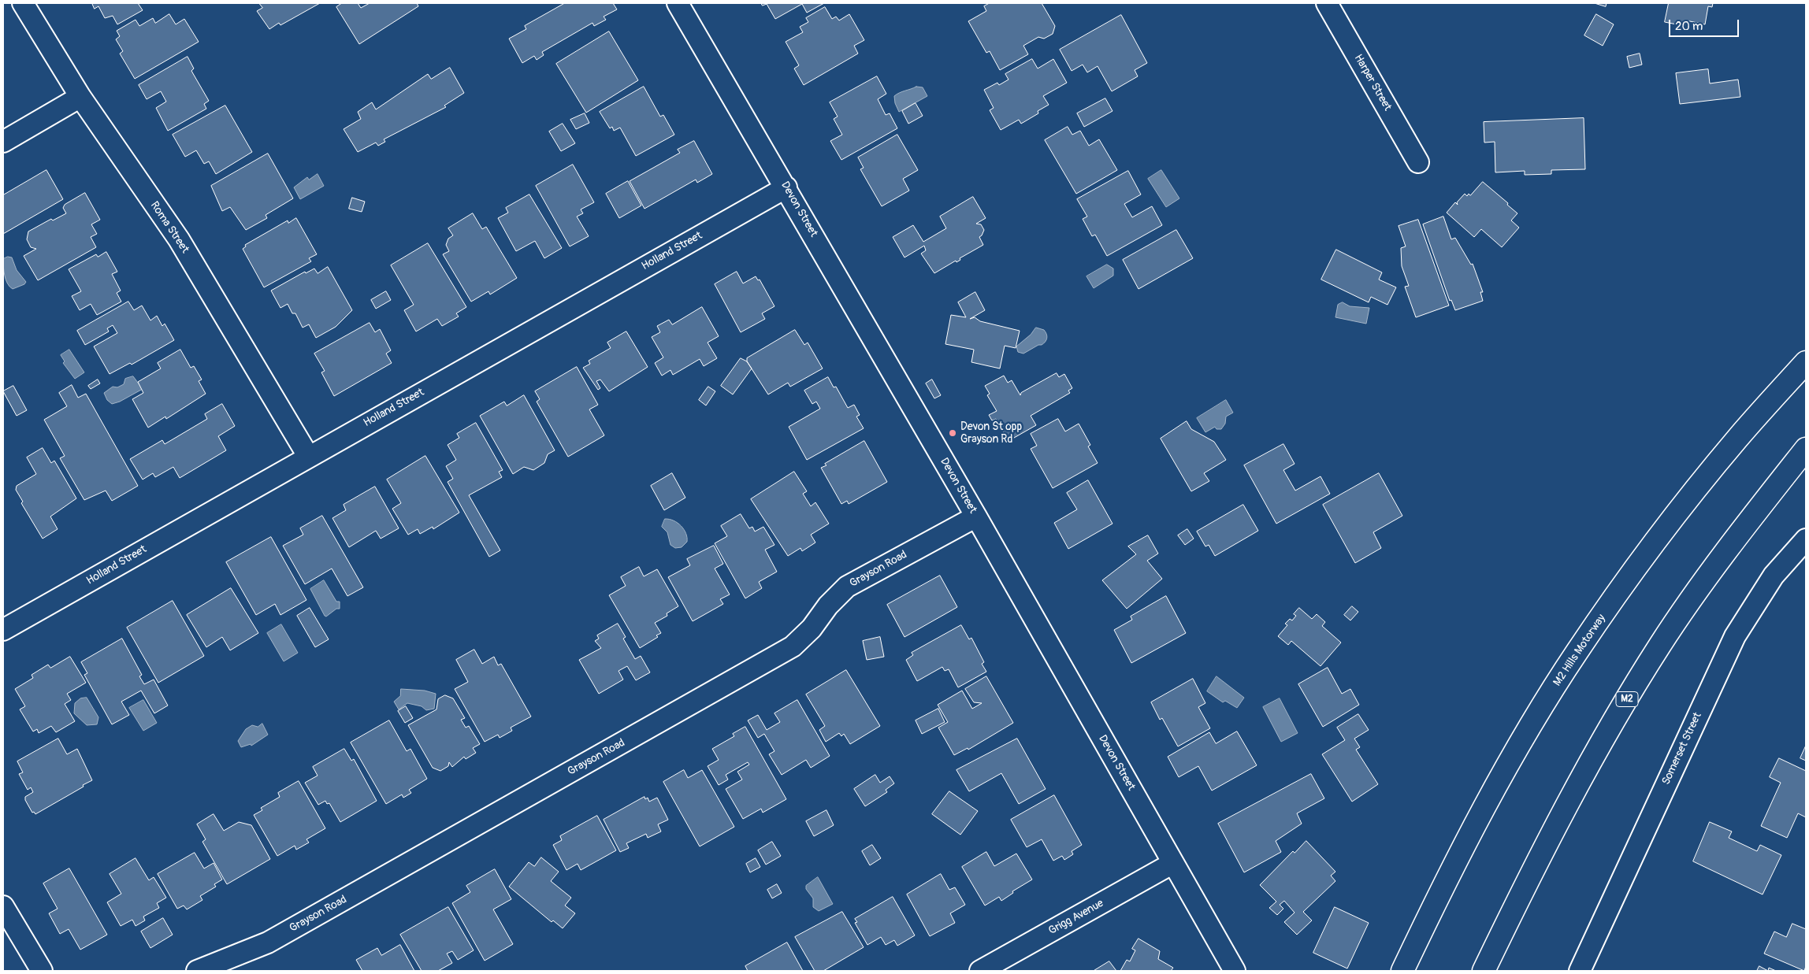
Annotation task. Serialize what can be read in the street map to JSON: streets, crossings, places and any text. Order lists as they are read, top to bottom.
{
  "streets": {
    "highway": ["M2 Hills Motorway", "M2"],
    "street": [
      "Harper Street",
      "Devon Street",
      "Roma Street",
      "Holland Street",
      "Grayson Road",
      "Somerset Street",
      "Grigg Avenue"
    ]
  },
  "crossings": [
    ["Devon Street", "Holland Street"],
    ["Devon Street", "Grayson Road"],
    ["Devon Street", "Grigg Avenue"],
    ["Roma Street", "Holland Street"]
  ],
  "places": ["Devon St opp Grayson Rd"],
  "scale_bar": "20 m"
}
